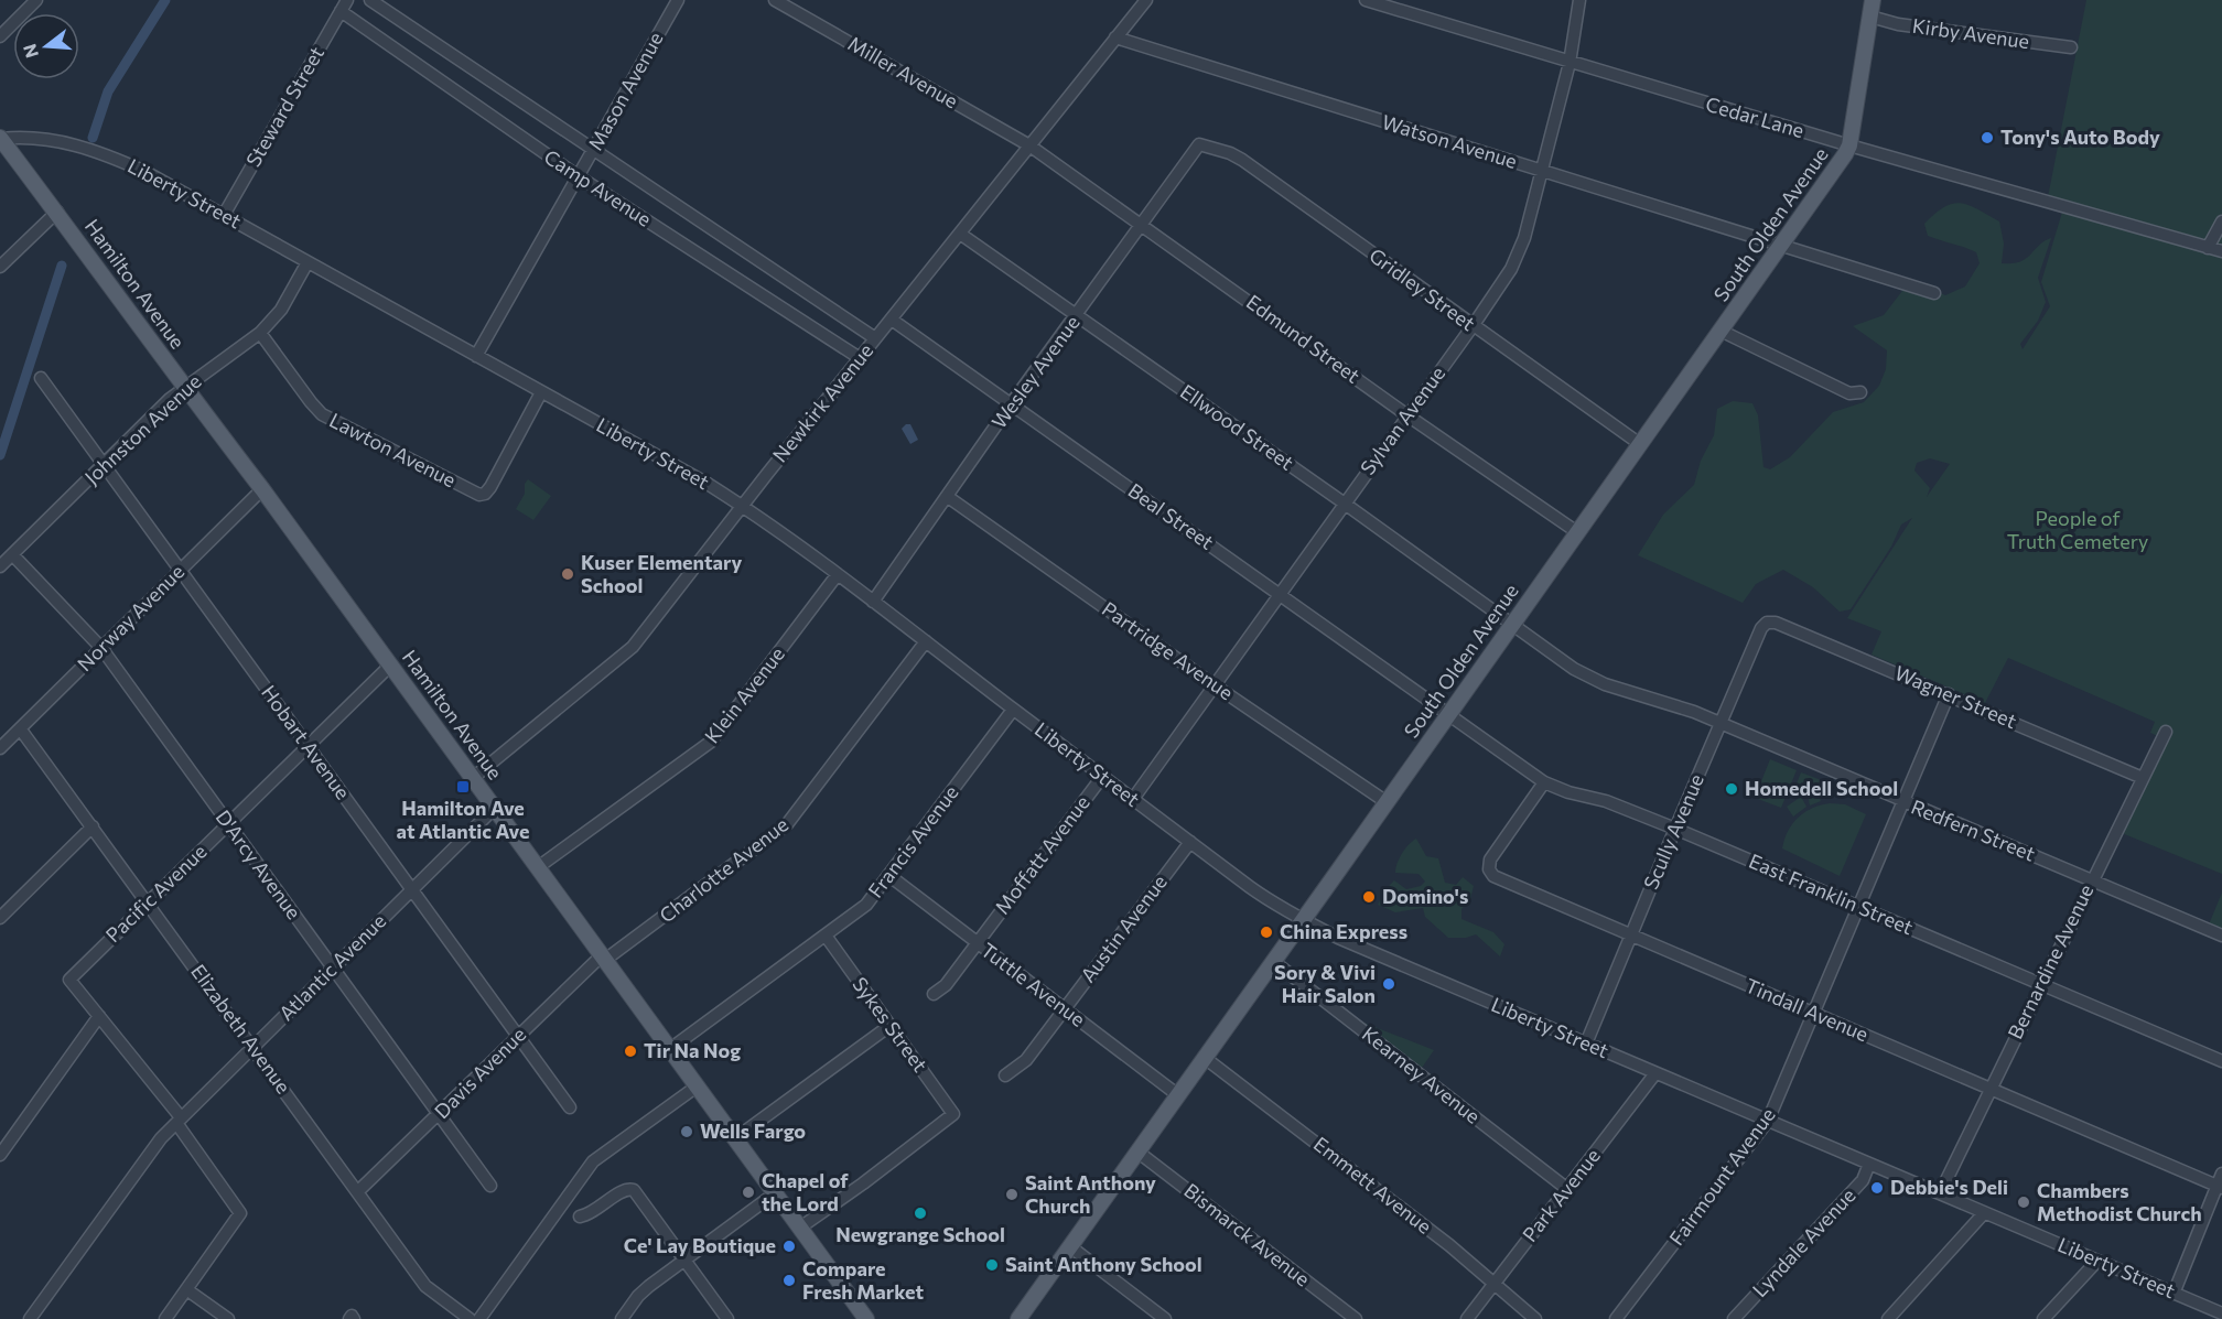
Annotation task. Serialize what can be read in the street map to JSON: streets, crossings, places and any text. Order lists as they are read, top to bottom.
{
  "streets": {
    "main road": ["South Olden Avenue", "Hamilton Avenue"],
    "street": [
      "Kirby Avenue",
      "Miller Avenue",
      "Mason Avenue",
      "Steward Street",
      "Cedar Lane",
      "Watson Avenue",
      "Camp Avenue",
      "Liberty Street",
      "Gridley Street",
      "Edmund Street",
      "Wesley Avenue",
      "Newkirk Avenue",
      "Sylvan Avenue",
      "Ellwood Street",
      "Johnston Avenue",
      "Lawton Avenue",
      "Beal Street",
      "Norway Avenue",
      "Partridge Avenue",
      "Klein Avenue",
      "Wagner Street",
      "Hobart Avenue",
      "Redfern Street",
      "Scully Avenue",
      "Francis Avenue",
      "Moffatt Avenue",
      "D'Arcy Avenue",
      "Charlotte Avenue",
      "Pacific Avenue",
      "East Franklin Street",
      "Austin Avenue",
      "Bernardine Avenue",
      "Atlantic Avenue",
      "Tuttle Avenue",
      "Tindall Avenue",
      "Sykes Street",
      "Elizabeth Avenue",
      "Davis Avenue",
      "Kearney Avenue",
      "Fairmount Avenue",
      "Emmett Avenue",
      "Park Avenue",
      "Bismarck Avenue",
      "Lyndale Avenue"
    ]
  },
  "crossings": [
    ["Kirby Avenue", "South Olden Avenue"],
    ["Miller Avenue", "Edmund Street"],
    ["Miller Avenue", "Newkirk Avenue"],
    ["Mason Avenue", "Camp Avenue"],
    ["Mason Avenue", "Liberty Street"],
    ["Steward Street", "Camp Avenue"],
    ["Steward Street", "Liberty Street"],
    ["Cedar Lane", "South Olden Avenue"],
    ["Cedar Lane", "Sylvan Avenue"],
    ["Watson Avenue", "South Olden Avenue"],
    ["Watson Avenue", "Newkirk Avenue"],
    ["Watson Avenue", "Sylvan Avenue"],
    ["Camp Avenue", "Newkirk Avenue"],
    ["Liberty Street", "South Olden Avenue"],
    ["Liberty Street", "Hamilton Avenue"],
    ["Liberty Street", "Wesley Avenue"],
    ["Liberty Street", "Newkirk Avenue"],
    ["Liberty Street", "Sylvan Avenue"],
    ["Liberty Street", "Johnston Avenue"],
    ["Liberty Street", "Lawton Avenue"],
    ["Liberty Street", "Klein Avenue"],
    ["Liberty Street", "Scully Avenue"],
    ["Liberty Street", "Francis Avenue"],
    ["Liberty Street", "Moffatt Avenue"],
    ["Liberty Street", "Charlotte Avenue"],
    ["Liberty Street", "Austin Avenue"],
    ["Liberty Street", "Bernardine Avenue"],
    ["Liberty Street", "Fairmount Avenue"],
    ["Liberty Street", "Park Avenue"],
    ["Liberty Street", "Lyndale Avenue"],
    ["South Olden Avenue", "Gridley Street"],
    ["South Olden Avenue", "Edmund Street"],
    ["South Olden Avenue", "Ellwood Street"],
    ["South Olden Avenue", "Beal Street"],
    ["South Olden Avenue", "Partridge Avenue"],
    ["South Olden Avenue", "Redfern Street"],
    ["South Olden Avenue", "East Franklin Street"],
    ["South Olden Avenue", "Tuttle Avenue"],
    ["South Olden Avenue", "Kearney Avenue"],
    ["South Olden Avenue", "Emmett Avenue"],
    ["South Olden Avenue", "Bismarck Avenue"],
    ["Hamilton Avenue", "Newkirk Avenue"],
    ["Hamilton Avenue", "Johnston Avenue"],
    ["Hamilton Avenue", "Norway Avenue"],
    ["Hamilton Avenue", "Klein Avenue"],
    ["Hamilton Avenue", "Francis Avenue"],
    ["Hamilton Avenue", "Charlotte Avenue"],
    ["Hamilton Avenue", "Pacific Avenue"],
    ["Hamilton Avenue", "Atlantic Avenue"],
    ["Hamilton Avenue", "Sykes Street"],
    ["Hamilton Avenue", "Davis Avenue"],
    ["Gridley Street", "Wesley Avenue"],
    ["Gridley Street", "Sylvan Avenue"],
    ["Edmund Street", "Wesley Avenue"],
    ["Edmund Street", "Newkirk Avenue"],
    ["Edmund Street", "Sylvan Avenue"],
    ["Wesley Avenue", "Ellwood Street"],
    ["Wesley Avenue", "Beal Street"],
    ["Wesley Avenue", "Partridge Avenue"],
    ["Newkirk Avenue", "Ellwood Street"],
    ["Newkirk Avenue", "Beal Street"],
    ["Sylvan Avenue", "Ellwood Street"],
    ["Sylvan Avenue", "Beal Street"],
    ["Sylvan Avenue", "Partridge Avenue"],
    ["Ellwood Street", "Redfern Street"],
    ["Johnston Avenue", "Lawton Avenue"],
    ["Johnston Avenue", "Hobart Avenue"],
    ["Johnston Avenue", "D'Arcy Avenue"],
    ["Beal Street", "East Franklin Street"],
    ["Norway Avenue", "Hobart Avenue"],
    ["Norway Avenue", "D'Arcy Avenue"],
    ["Norway Avenue", "Elizabeth Avenue"],
    ["Wagner Street", "Scully Avenue"],
    ["Wagner Street", "Bernardine Avenue"],
    ["Wagner Street", "Fairmount Avenue"],
    ["Hobart Avenue", "Pacific Avenue"],
    ["Hobart Avenue", "Atlantic Avenue"],
    ["Hobart Avenue", "Davis Avenue"],
    ["Redfern Street", "Scully Avenue"],
    ["Redfern Street", "Bernardine Avenue"],
    ["Redfern Street", "Fairmount Avenue"],
    ["Scully Avenue", "East Franklin Street"],
    ["Scully Avenue", "Tindall Avenue"],
    ["Francis Avenue", "Tuttle Avenue"],
    ["Francis Avenue", "Sykes Street"],
    ["Moffatt Avenue", "Tuttle Avenue"],
    ["D'Arcy Avenue", "Pacific Avenue"],
    ["D'Arcy Avenue", "Atlantic Avenue"],
    ["D'Arcy Avenue", "Davis Avenue"],
    ["Charlotte Avenue", "Davis Avenue"],
    ["Pacific Avenue", "Elizabeth Avenue"],
    ["East Franklin Street", "Bernardine Avenue"],
    ["East Franklin Street", "Tindall Avenue"],
    ["East Franklin Street", "Fairmount Avenue"],
    ["Austin Avenue", "Tuttle Avenue"],
    ["Bernardine Avenue", "Tindall Avenue"],
    ["Atlantic Avenue", "Elizabeth Avenue"],
    ["Tindall Avenue", "Fairmount Avenue"],
    ["Elizabeth Avenue", "Davis Avenue"],
    ["Kearney Avenue", "Park Avenue"],
    ["Emmett Avenue", "Park Avenue"]
  ],
  "parks": ["People of Truth Cemetery"],
  "places": {
    "other": [
      "Tony's Auto Body",
      "Kuser Elementary School",
      "Homedell School",
      "Domino's",
      "China Express",
      "Sory & Vivi Hair Salon",
      "Tir Na Nog",
      "Wells Fargo",
      "Debbie's Deli",
      "Chapel of the Lord",
      "Saint Anthony Church",
      "Chambers Methodist Church",
      "Newgrange School",
      "Ce' Lay Boutique",
      "Saint Anthony School",
      "Compare Fresh Market"
    ],
    "transit": ["Hamilton Ave at Atlantic Ave"]
  },
  "north": "left"
}
